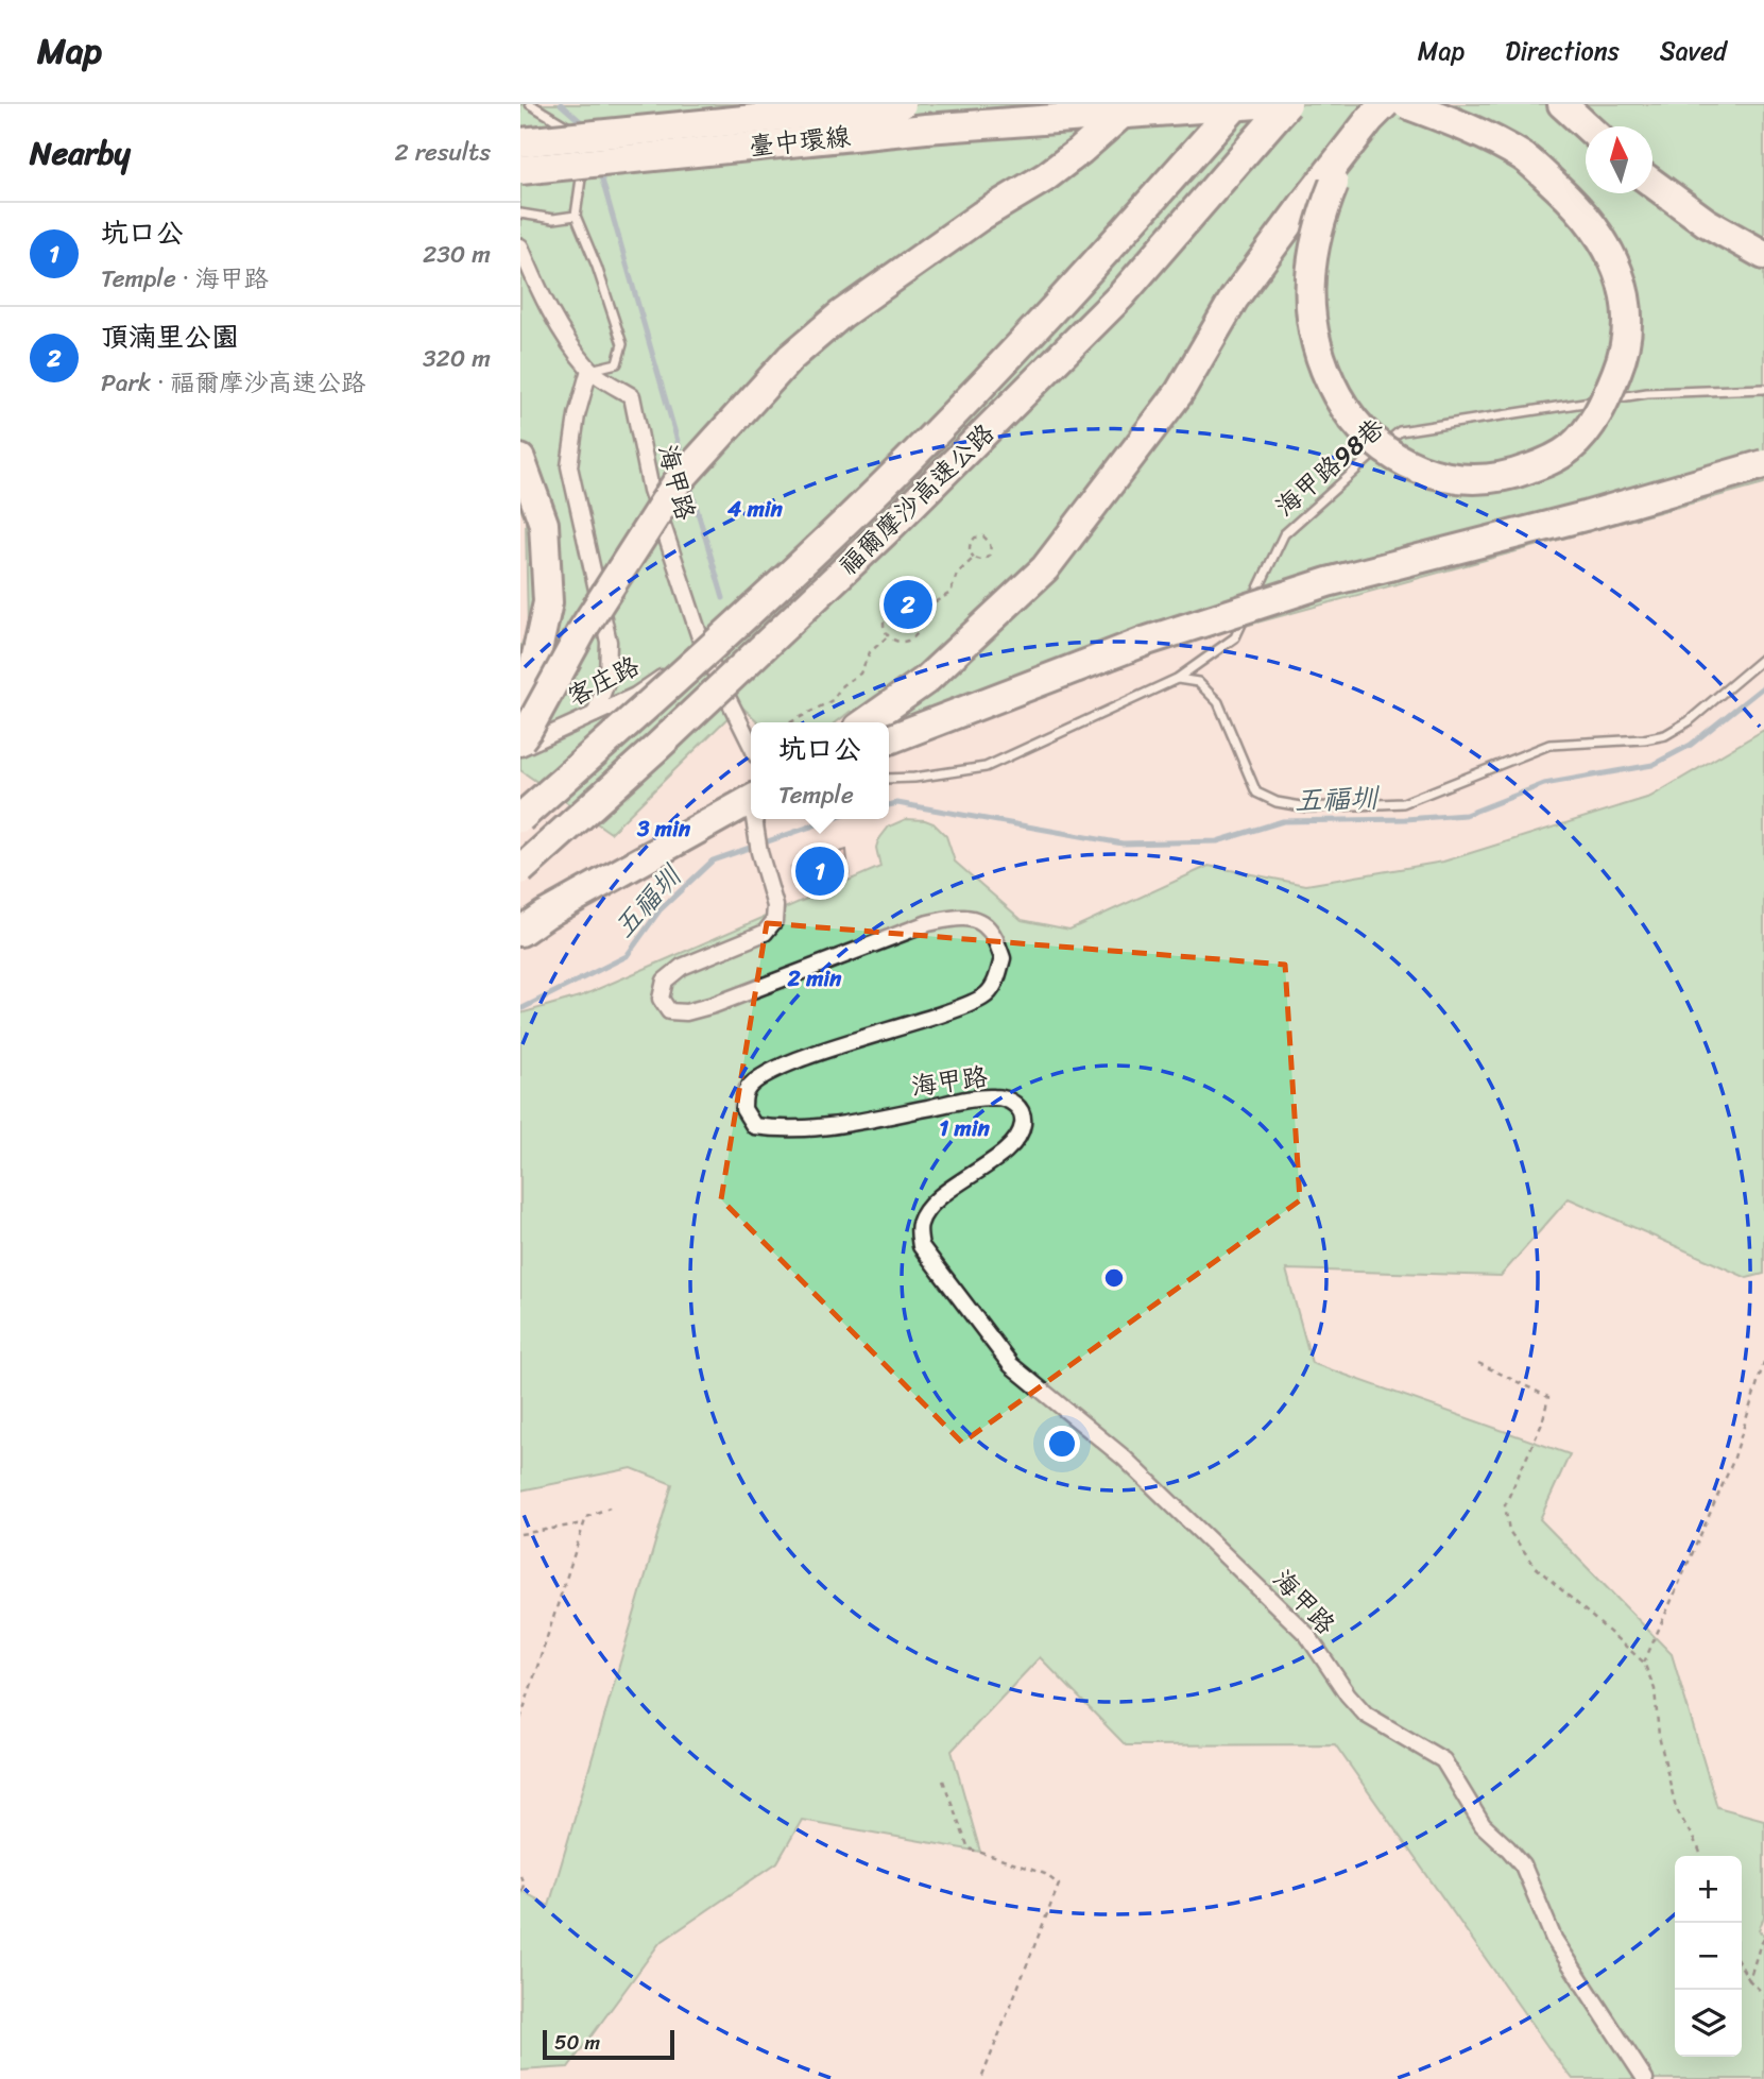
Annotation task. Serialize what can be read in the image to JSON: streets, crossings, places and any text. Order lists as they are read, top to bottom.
{
  "streets": {
    "highway": ["臺中環線", "福爾摩沙高速公路"],
    "street": ["海甲路", "客庄路"],
    "lane": ["海甲路98巷"]
  },
  "crossings": [
    ["海甲路", "客庄路"]
  ],
  "water": ["五福圳"],
  "scale_bar": "50 m",
  "north": "top",
  "page": {
    "header": "Map",
    "nav": ["Map", "Directions", "Saved"],
    "heading": ["Nearby", "2 results"],
    "list": [
      {
        "mark": "1",
        "name": "坑口公",
        "note": "Temple · 海甲路",
        "value": "230 m"
      },
      {
        "mark": "2",
        "name": "頂湳里公園",
        "note": "Park · 福爾摩沙高速公路",
        "value": "320 m"
      }
    ],
    "pins": ["2", "1"],
    "popup": ["坑口公", "Temple"],
    "map_buttons": ["+", "−"],
    "scale": "50 m"
  },
  "rings": [
    "4 min",
    "3 min",
    "2 min",
    "1 min"
  ]
}
